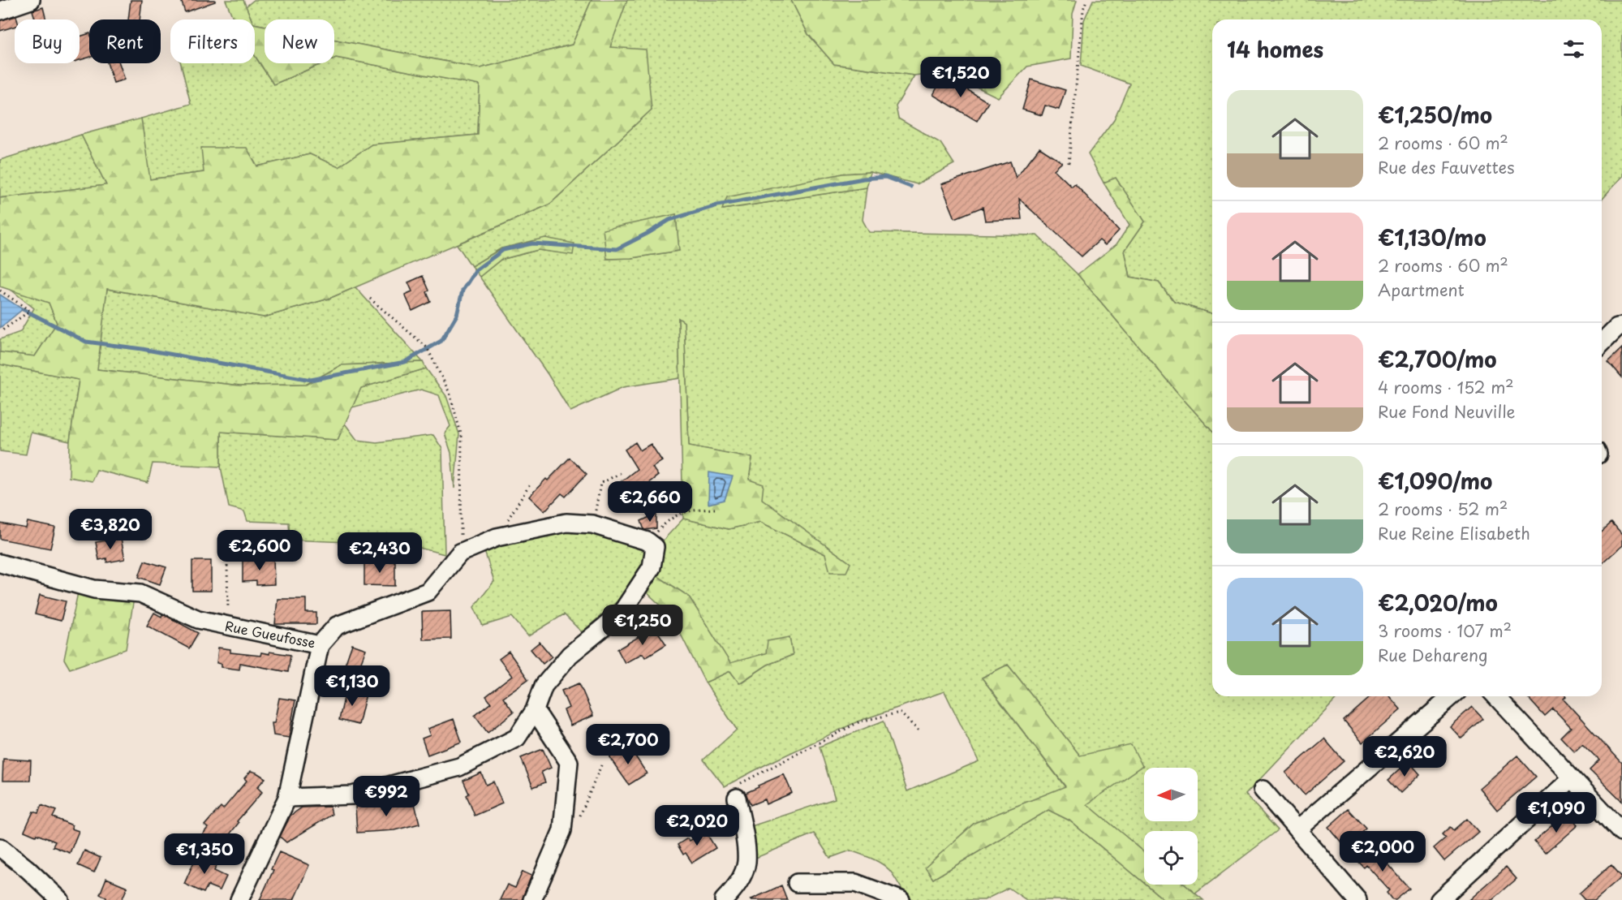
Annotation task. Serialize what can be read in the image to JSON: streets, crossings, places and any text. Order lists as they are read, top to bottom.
{
  "streets": {
    "street": ["Rue Gueufosse"]
  },
  "north": "left",
  "page": {
    "chip": [
      "Buy",
      "Rent",
      "Filters",
      "New"
    ],
    "heading": "14 homes",
    "price": [
      "€1,520",
      "€2,660",
      "€3,820",
      "€2,600",
      "€2,430",
      "€1,250",
      "€1,130",
      "€2,700",
      "€2,620",
      "€992",
      "€1,090",
      "€2,020",
      "€2,000",
      "€1,350"
    ],
    "list": [
      {
        "name": "€1,250/mo",
        "note": "2 rooms · 60 m² · Rue des Fauvettes"
      },
      {
        "name": "€1,130/mo",
        "note": "2 rooms · 60 m² · Apartment"
      },
      {
        "name": "€2,700/mo",
        "note": "4 rooms · 152 m² · Rue Fond Neuville"
      },
      {
        "name": "€1,090/mo",
        "note": "2 rooms · 52 m² · Rue Reine Elisabeth"
      },
      {
        "name": "€2,020/mo",
        "note": "3 rooms · 107 m² · Rue Dehareng"
      }
    ]
  }
}
